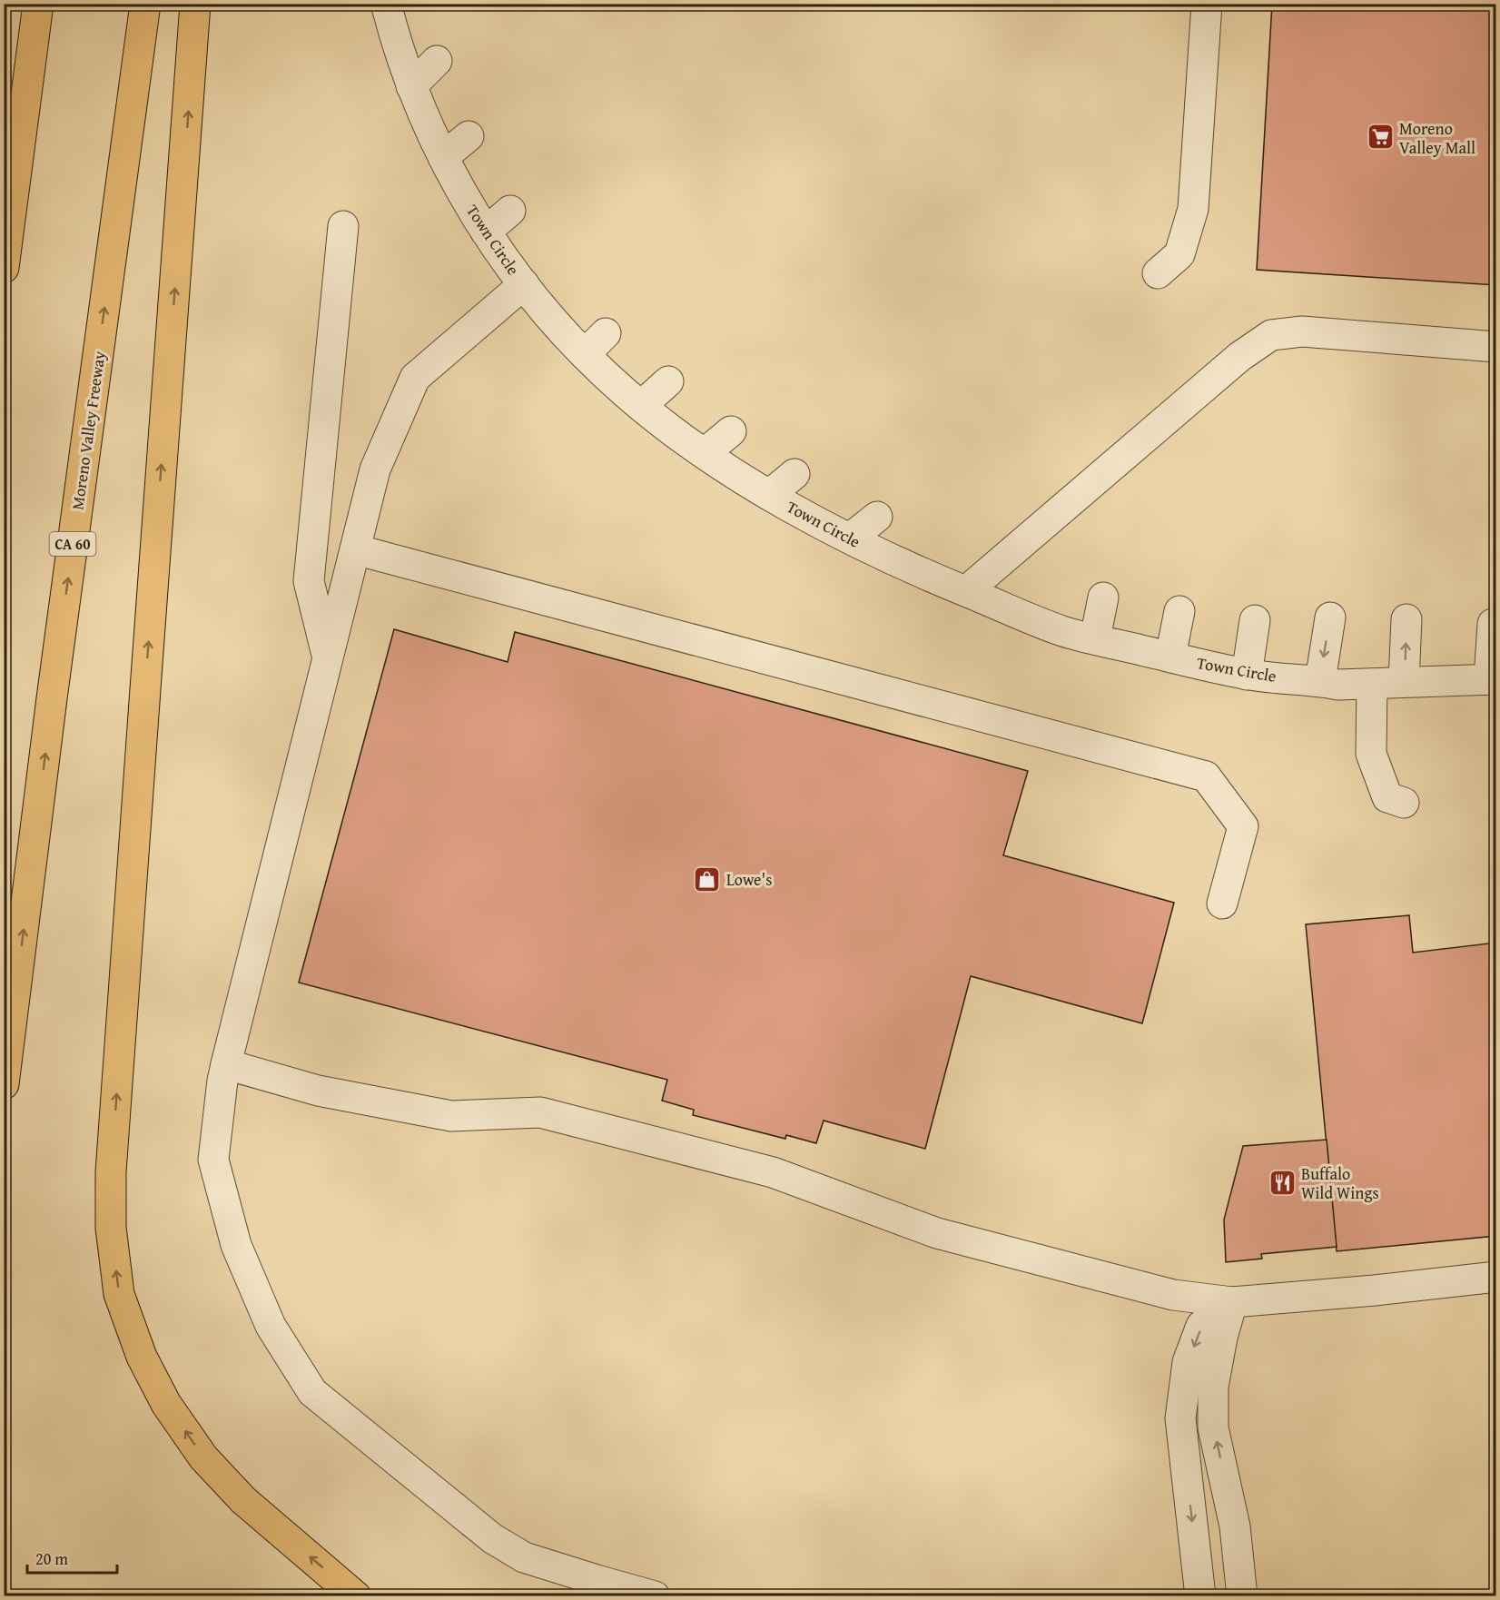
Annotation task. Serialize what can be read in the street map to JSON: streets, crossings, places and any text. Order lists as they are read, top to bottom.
{
  "streets": {
    "highway": ["Moreno Valley Freeway", "CA 60"],
    "street": ["Town Circle"]
  },
  "places": {
    "supermarket": ["Moreno Valley Mall"],
    "shop": ["Lowe's"],
    "restaurant": ["Buffalo Wild Wings"]
  },
  "scale_bar": "20 m"
}
